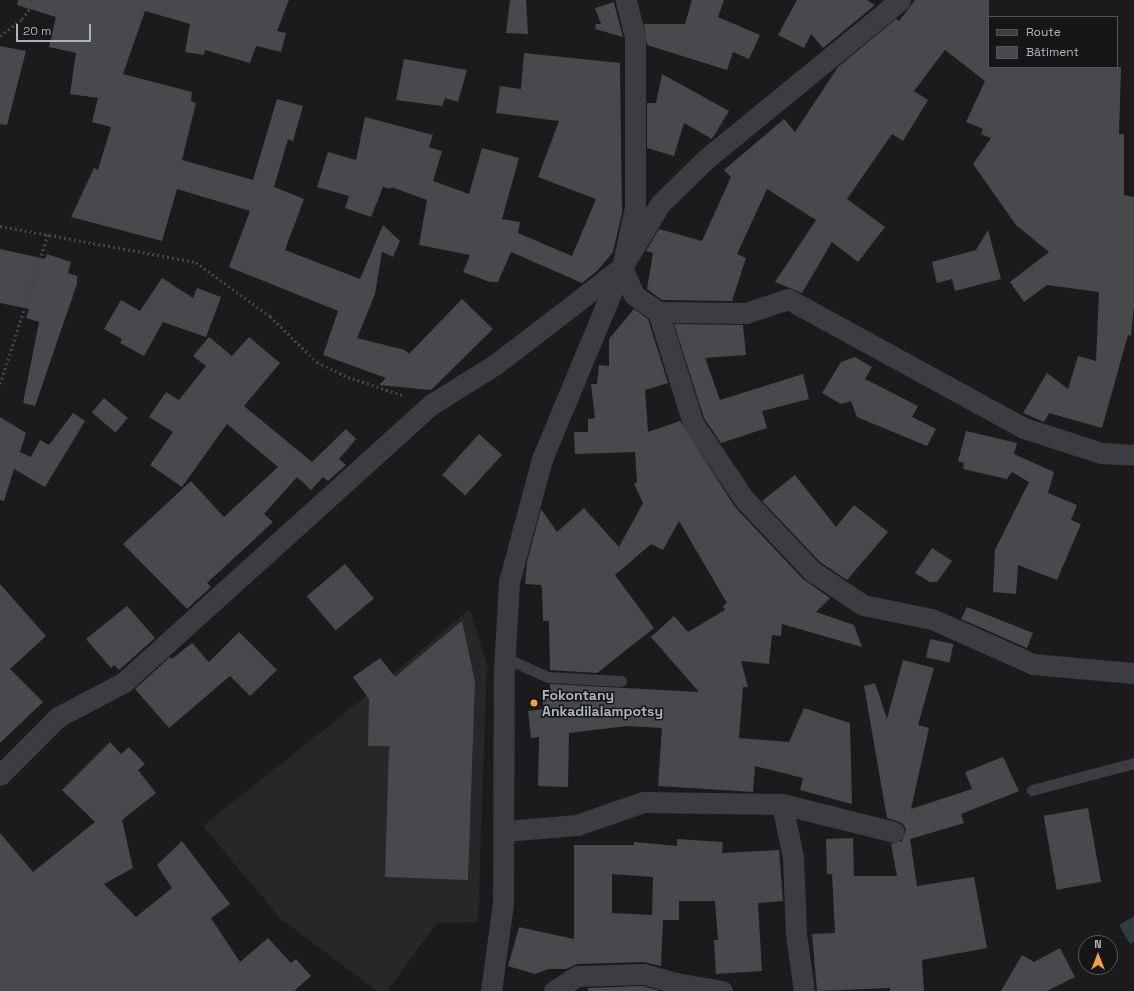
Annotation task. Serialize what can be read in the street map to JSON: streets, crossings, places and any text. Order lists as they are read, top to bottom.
{
  "places": ["Fokontany Ankadilalampotsy"],
  "legend": ["Route", "Bâtiment"],
  "scale_bar": "20 m",
  "north": "top"
}
